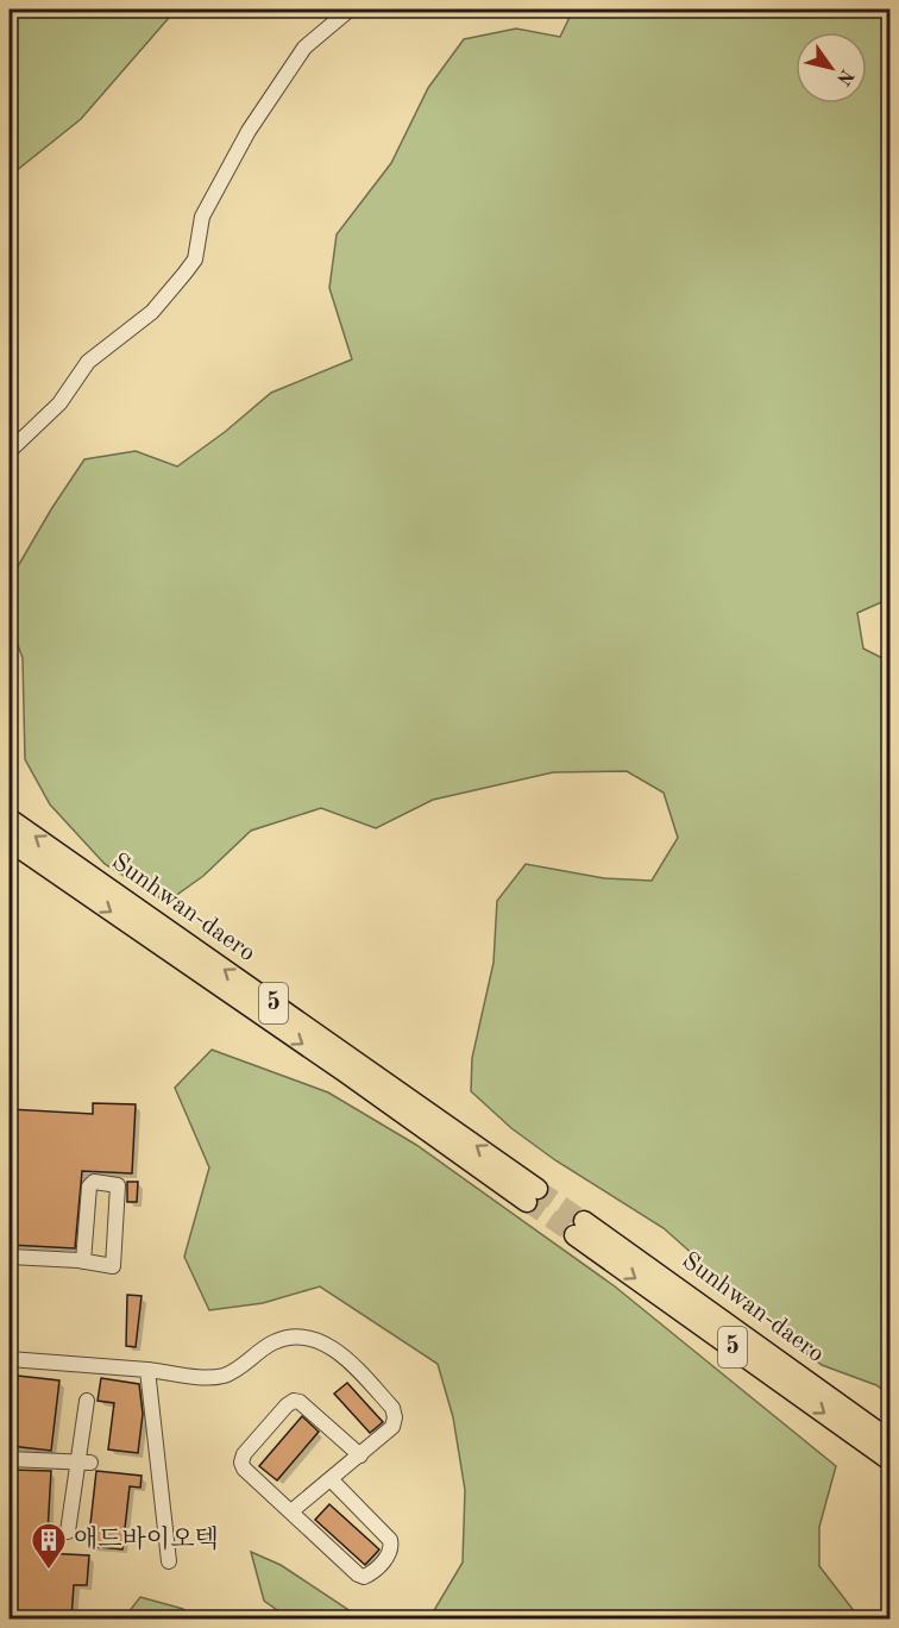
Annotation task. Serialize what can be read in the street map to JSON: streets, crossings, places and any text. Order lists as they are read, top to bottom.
{
  "streets": {
    "main road": ["Sunhwan-daero", "5"]
  },
  "places": {
    "building": ["애드바이오텍"]
  },
  "north": "bottom right"
}
